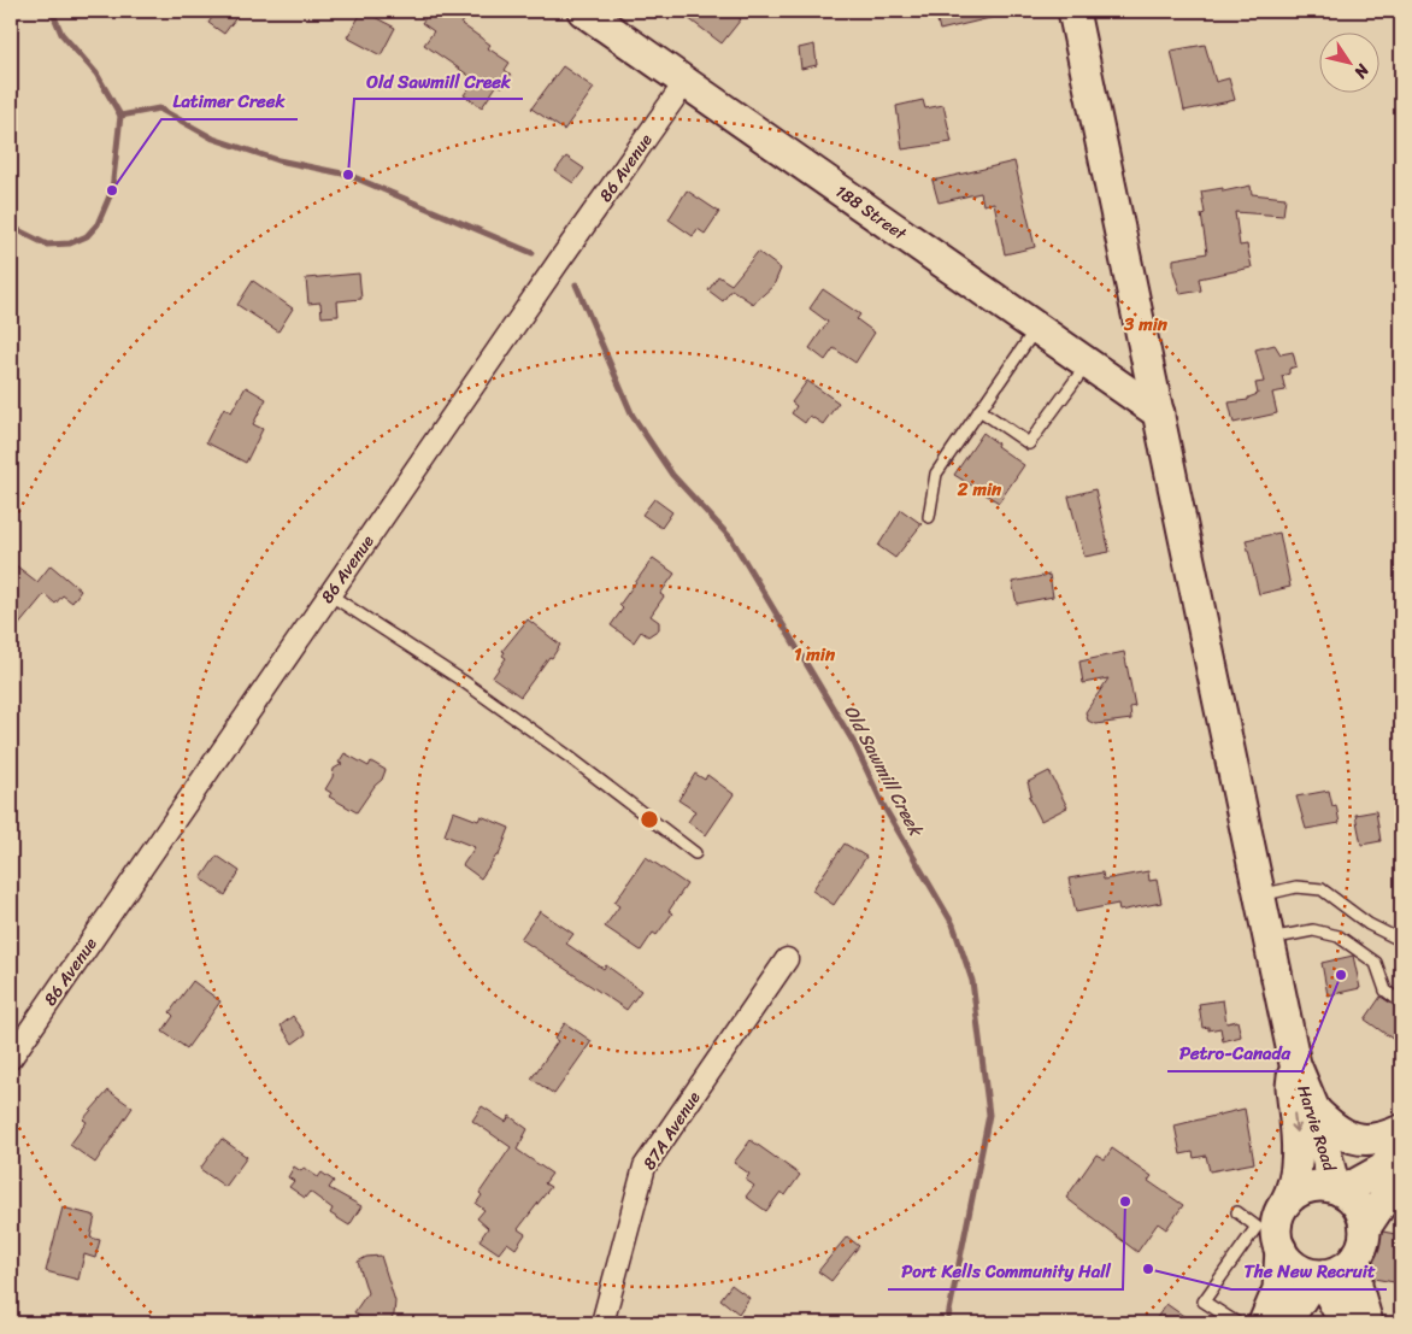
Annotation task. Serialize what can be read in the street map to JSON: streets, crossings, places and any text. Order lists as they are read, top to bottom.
{
  "streets": {
    "main road": ["188 Street", "Harvie Road"],
    "street": ["86 Avenue", "87A Avenue"]
  },
  "crossings": [
    ["86 Avenue", "188 Street"]
  ],
  "water": ["Old Sawmill Creek"],
  "places": [
    "Old Sawmill Creek",
    "Latimer Creek",
    "Petro-Canada",
    "Port Kells Community Hall",
    "The New Recruit"
  ],
  "north": "bottom right",
  "rings": ["3 min", "2 min", "1 min"]
}
